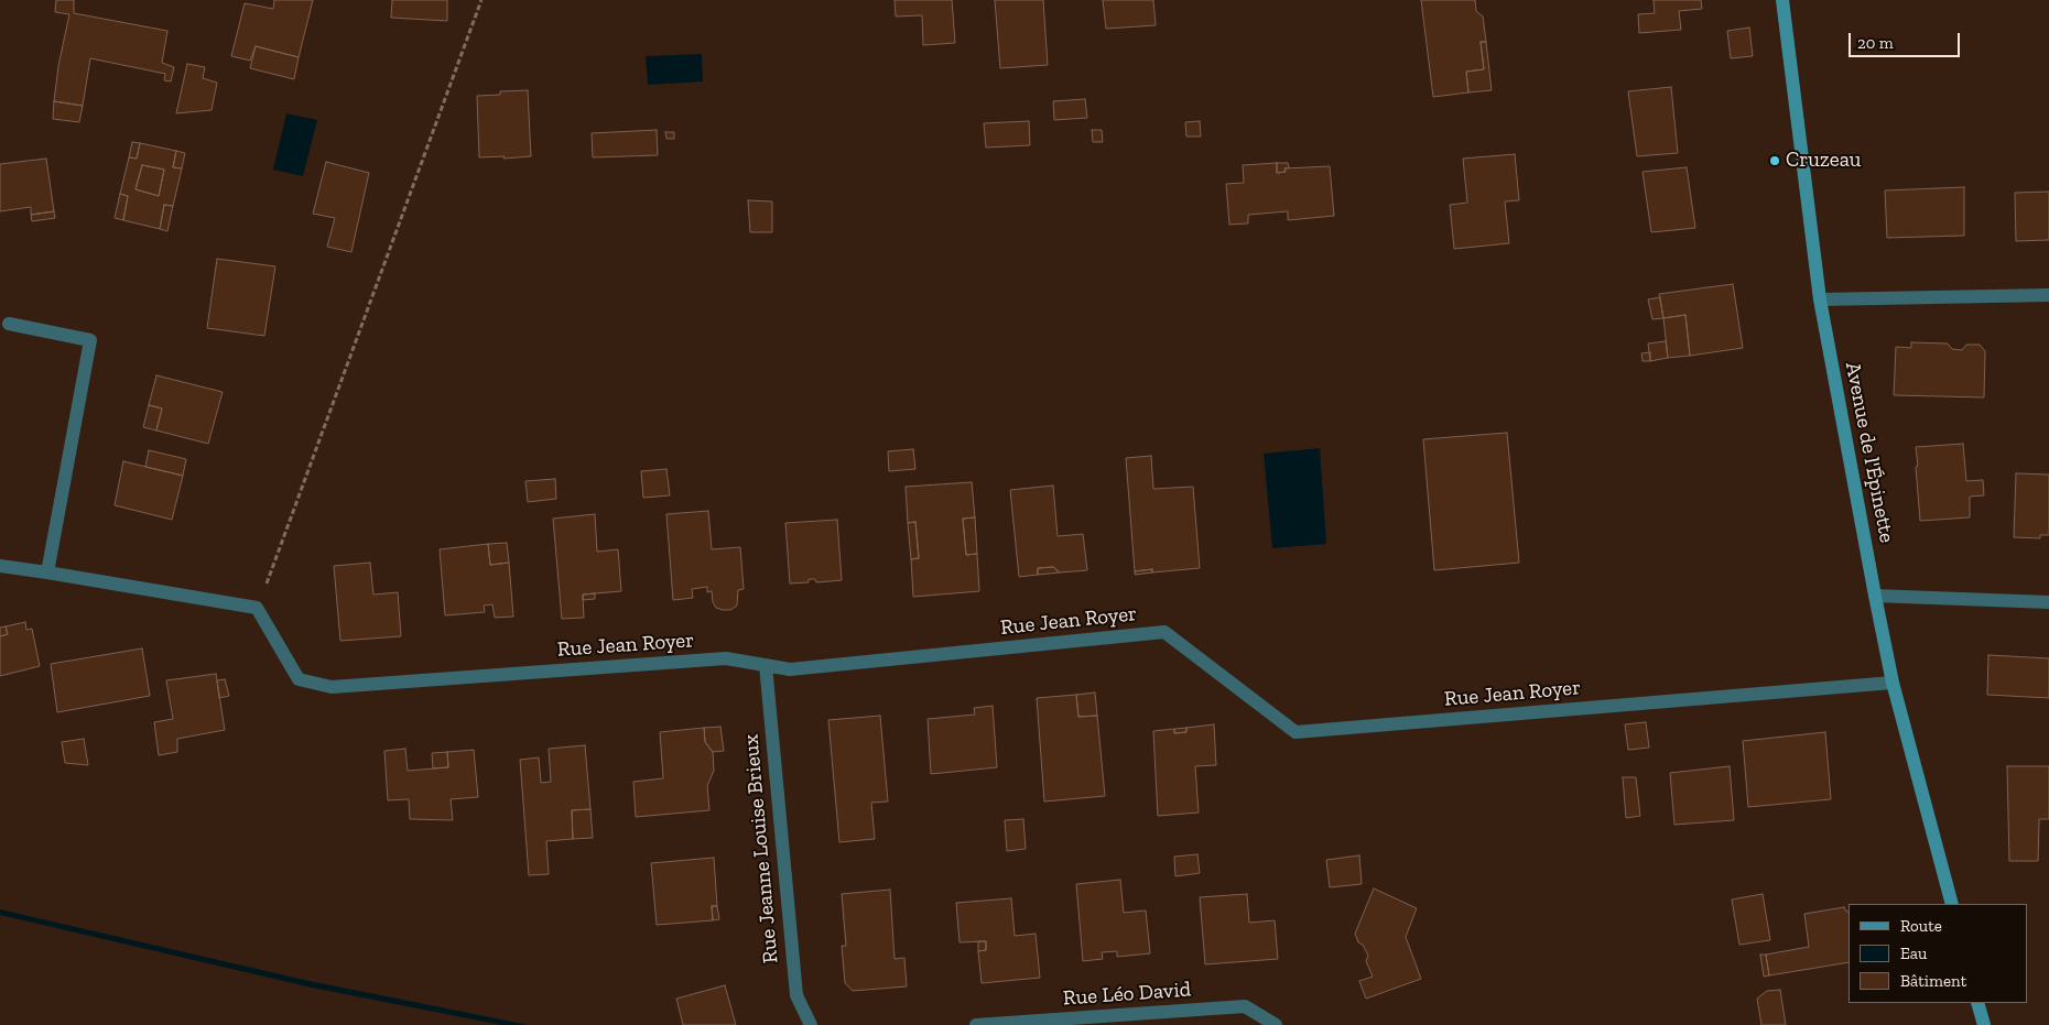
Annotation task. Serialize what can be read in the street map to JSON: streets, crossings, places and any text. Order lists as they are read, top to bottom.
{
  "streets": {
    "street": [
      "Avenue de l'Épinette",
      "Rue Jean Royer",
      "Rue Jeanne Louise Brieux",
      "Rue Léo David"
    ]
  },
  "crossings": [
    ["Avenue de l'Épinette", "Rue Jean Royer"],
    ["Rue Jean Royer", "Rue Jeanne Louise Brieux"]
  ],
  "places": ["Cruzeau"],
  "legend": ["Route", "Eau", "Bâtiment"],
  "scale_bar": "20 m"
}
